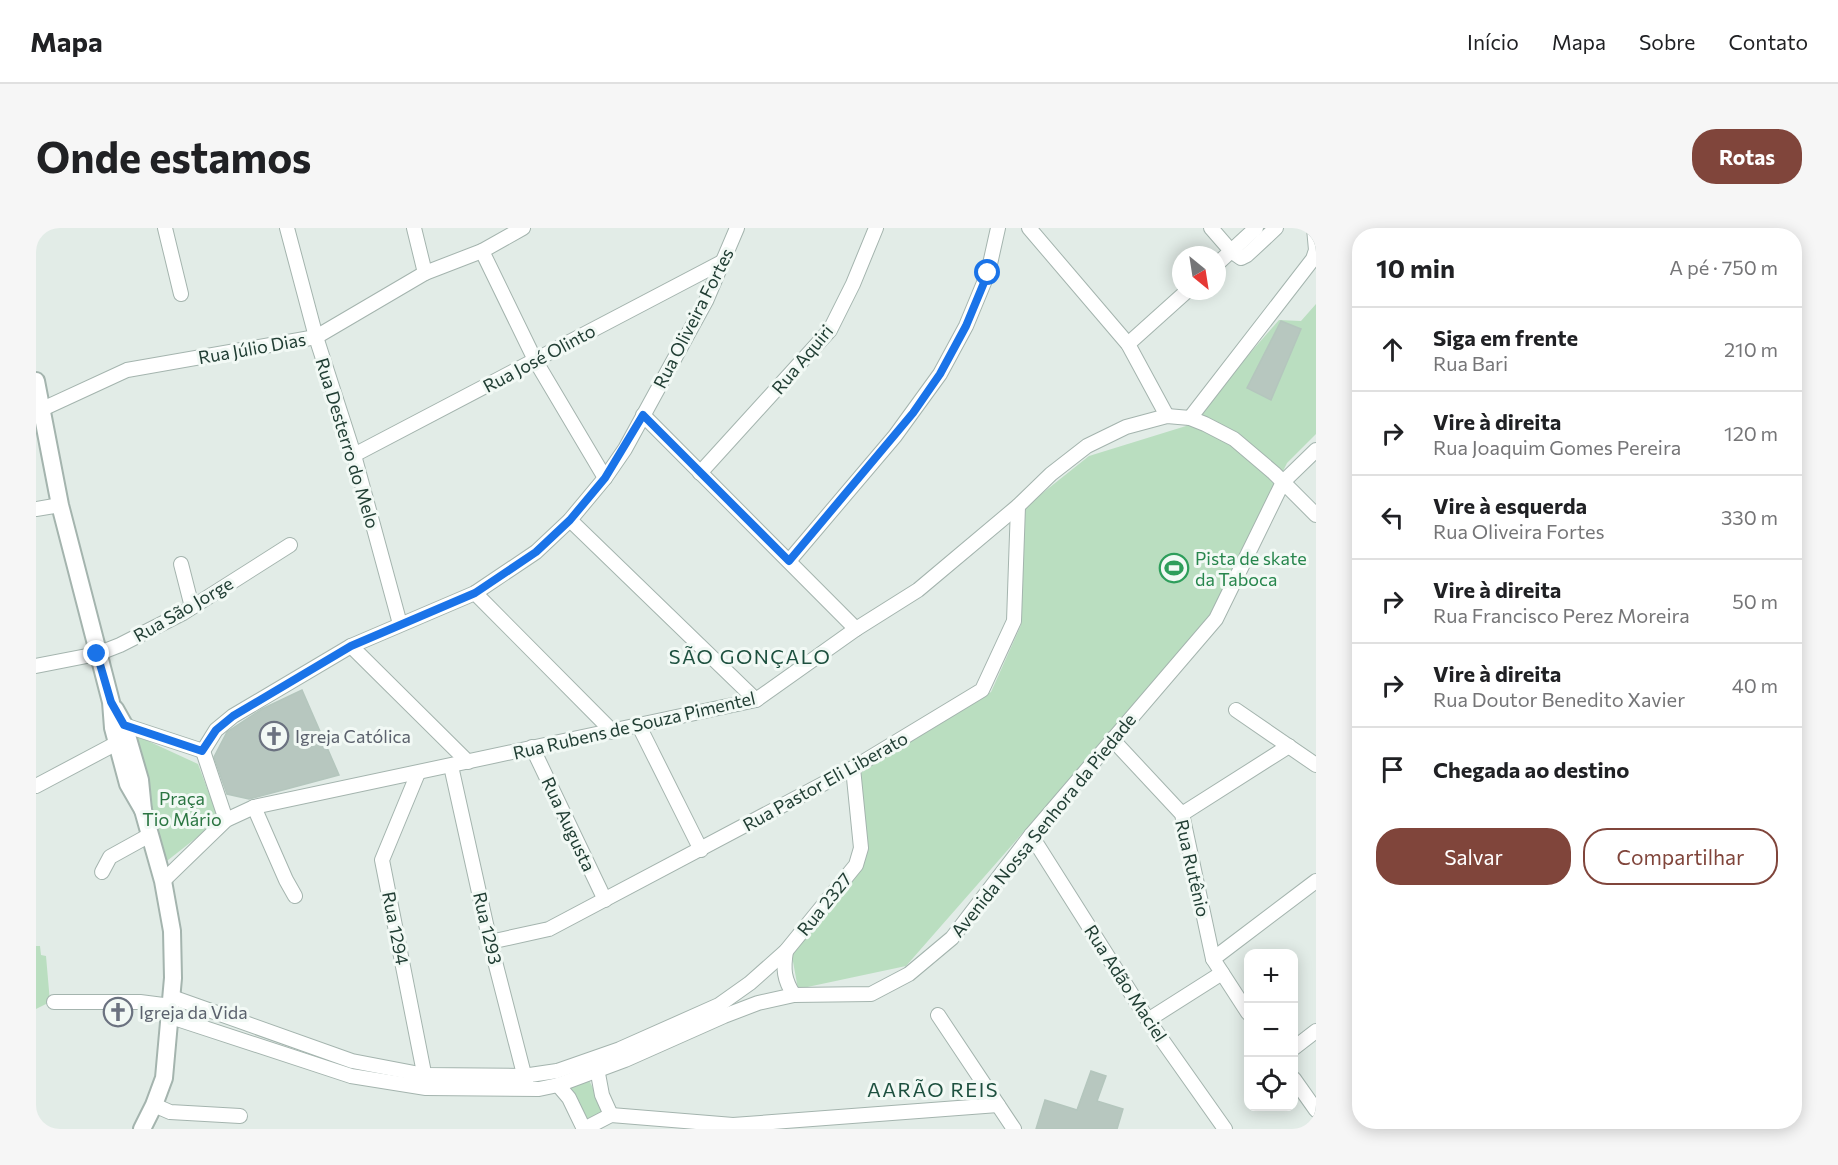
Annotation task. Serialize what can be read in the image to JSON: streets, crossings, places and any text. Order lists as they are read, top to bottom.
{
  "streets": {
    "street": [
      "Rua Oliveira Fortes",
      "Rua Júlio Dias",
      "Rua José Olinto",
      "Rua Aquiri",
      "Rua Desterro do Melo",
      "Rua São Jorge",
      "Rua Rubens de Souza Pimentel",
      "Rua Pastor Eli Liberato",
      "Rua Augusta",
      "Avenida Nossa Senhora da Piedade",
      "Rua Rutênio",
      "Rua 2327",
      "Rua 1294",
      "Rua 1293",
      "Rua Adão Maciel"
    ]
  },
  "crossings": [
    ["Rua Oliveira Fortes", "Rua José Olinto"],
    ["Rua Oliveira Fortes", "Rua Desterro do Melo"],
    ["Rua Júlio Dias", "Rua Desterro do Melo"],
    ["Rua José Olinto", "Rua Desterro do Melo"],
    ["Rua Rubens de Souza Pimentel", "Rua Pastor Eli Liberato"],
    ["Rua Rubens de Souza Pimentel", "Rua Augusta"],
    ["Rua Rubens de Souza Pimentel", "Avenida Nossa Senhora da Piedade"],
    ["Rua Rubens de Souza Pimentel", "Rua 1294"],
    ["Rua Rubens de Souza Pimentel", "Rua 1293"],
    ["Rua Pastor Eli Liberato", "Rua Augusta"],
    ["Rua Pastor Eli Liberato", "Rua 2327"],
    ["Rua Pastor Eli Liberato", "Rua 1293"],
    ["Avenida Nossa Senhora da Piedade", "Rua Rutênio"],
    ["Avenida Nossa Senhora da Piedade", "Rua 2327"],
    ["Avenida Nossa Senhora da Piedade", "Rua 1294"],
    ["Avenida Nossa Senhora da Piedade", "Rua 1293"],
    ["Avenida Nossa Senhora da Piedade", "Rua Adão Maciel"]
  ],
  "districts": ["SÃO GONÇALO", "AARÃO REIS"],
  "parks": ["Praça Tio Mário"],
  "places": {
    "sports": ["Pista de skate da Taboca"],
    "church": ["Igreja Católica", "Igreja da Vida"]
  },
  "north": "bottom right",
  "page": {
    "header": "Mapa",
    "nav": [
      "Início",
      "Mapa",
      "Sobre",
      "Contato"
    ],
    "buttons": [
      "Rotas",
      ["Salvar", "Compartilhar"]
    ],
    "title": "Onde estamos",
    "heading": ["10 min", "A pé · 750 m"],
    "list": [
      ["Siga em frente", "Rua Bari", "210 m"],
      ["Vire à direita", "Rua Joaquim Gomes Pereira", "120 m"],
      ["Vire à esquerda", "Rua Oliveira Fortes", "330 m"],
      ["Vire à direita", "Rua Francisco Perez Moreira", "50 m"],
      ["Vire à direita", "Rua Doutor Benedito Xavier", "40 m"],
      "Chegada ao destino"
    ],
    "map_buttons": ["+", "−"]
  }
}
